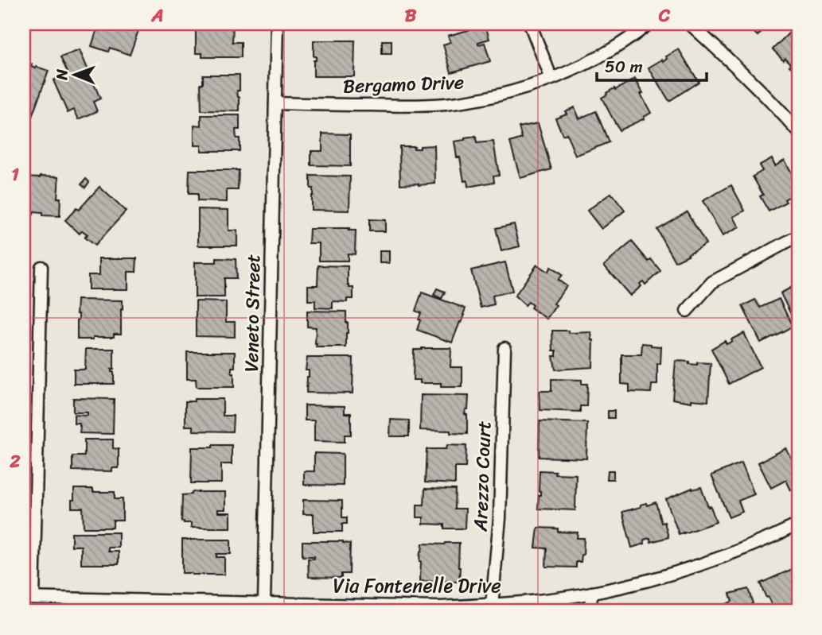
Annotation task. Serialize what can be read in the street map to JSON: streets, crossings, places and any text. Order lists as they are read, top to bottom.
{
  "streets": {
    "street": [
      "Bergamo Drive",
      "Veneto Street",
      "Arezzo Court",
      "Via Fontenelle Drive"
    ]
  },
  "crossings": [
    ["Bergamo Drive", "Veneto Street"],
    ["Veneto Street", "Via Fontenelle Drive"],
    ["Arezzo Court", "Via Fontenelle Drive"]
  ],
  "scale_bar": "50 m",
  "north": "left",
  "grid": {
    "columns": ["A", "B", "C"],
    "rows": ["1", "2"]
  }
}
